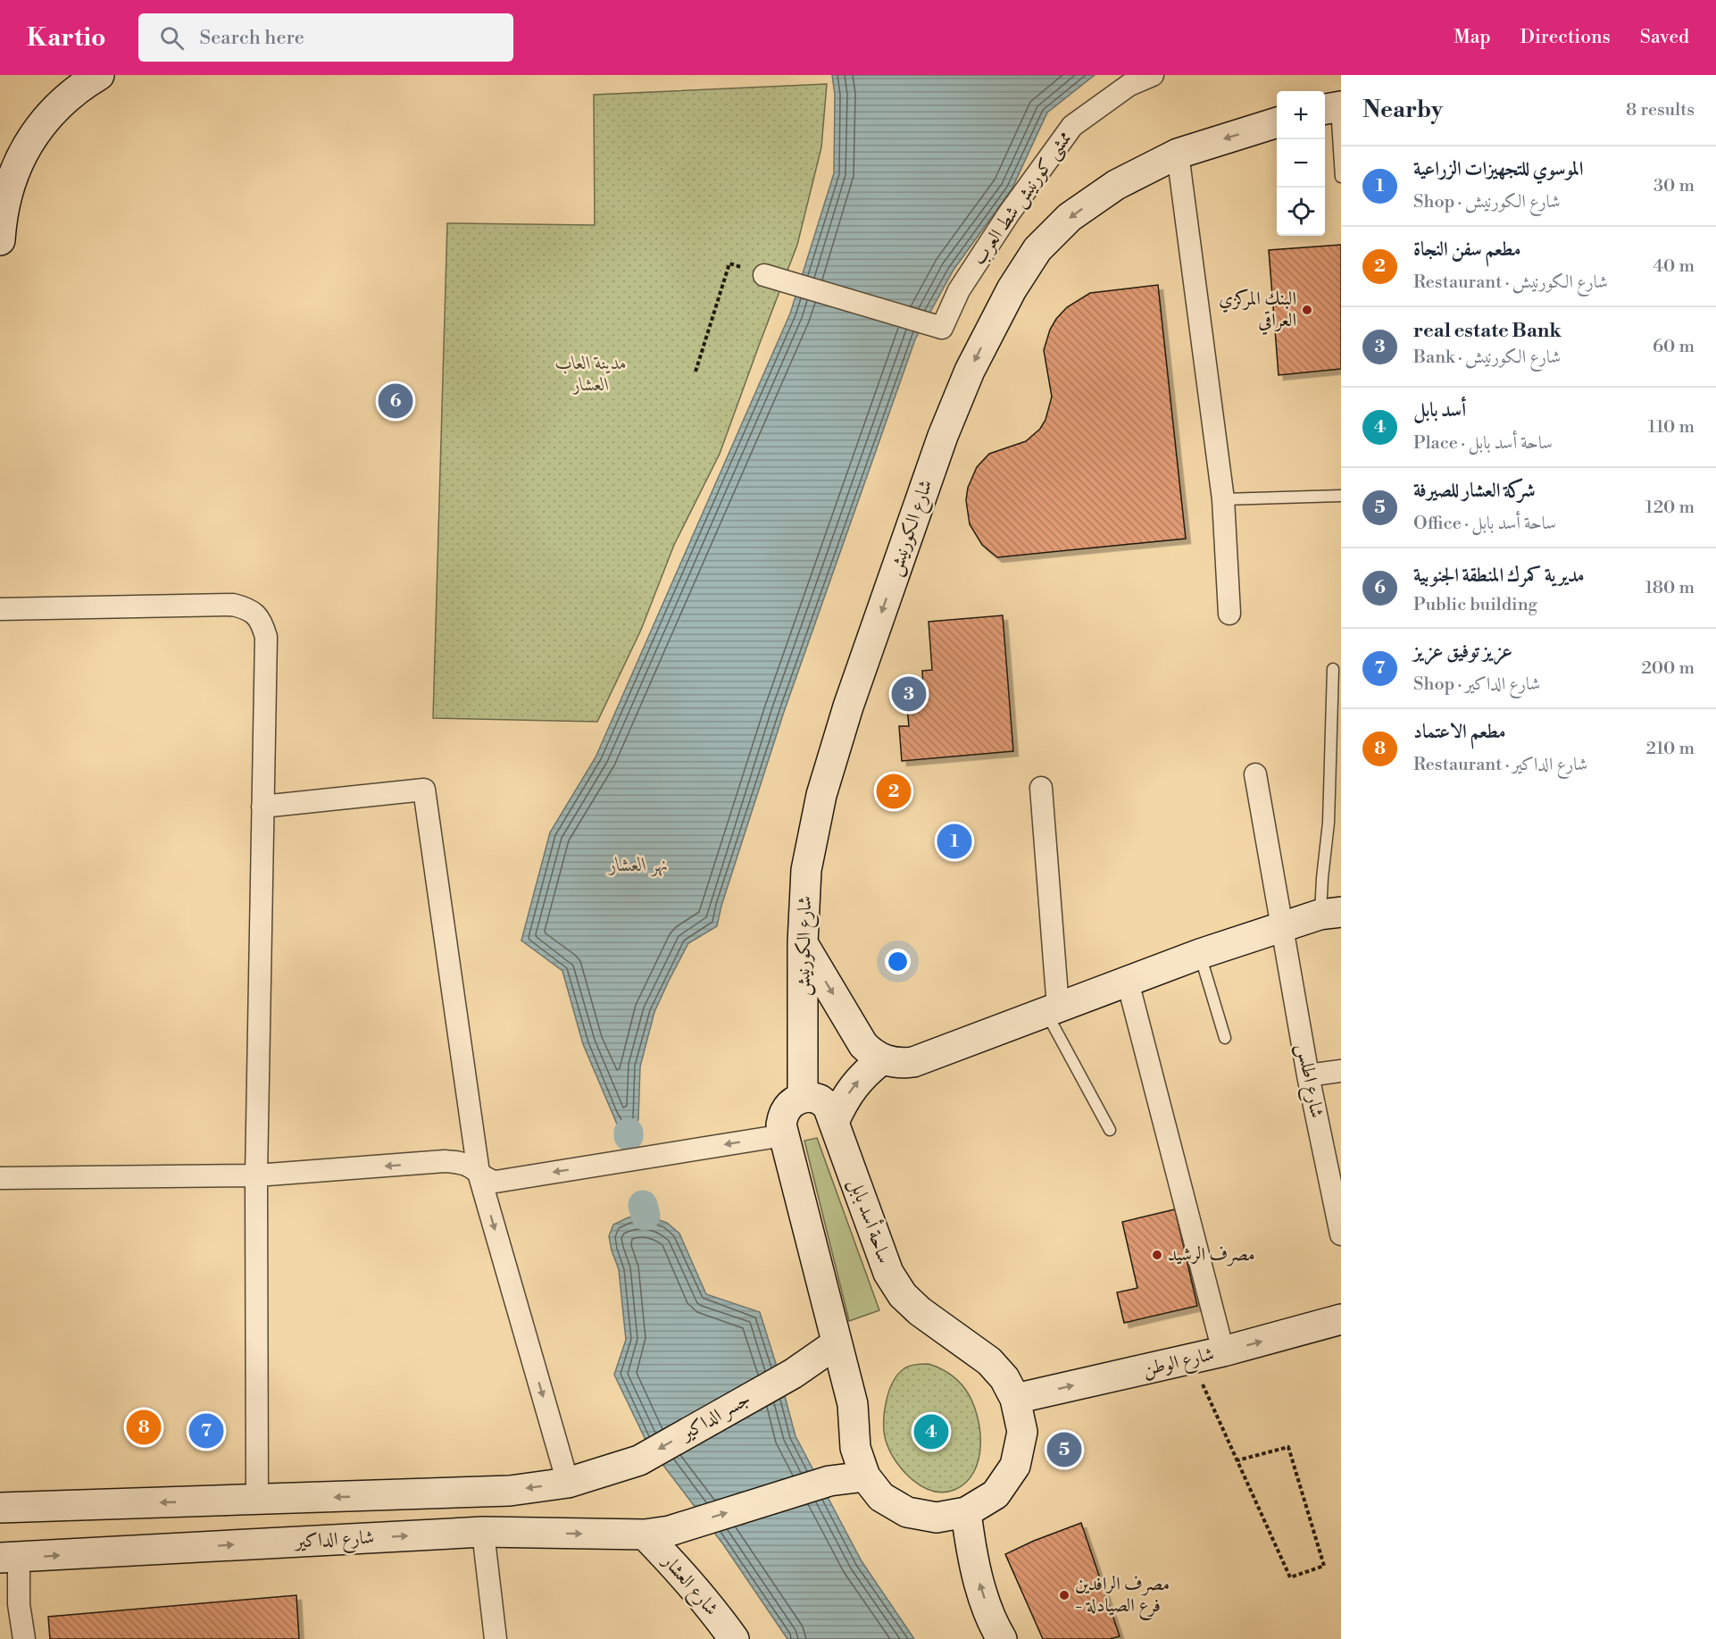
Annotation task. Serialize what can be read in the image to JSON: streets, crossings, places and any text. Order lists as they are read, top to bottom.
{
  "streets": {
    "main road": [
      "شارع الكورنيش",
      "ساحة أسد بابل",
      "شارع الوطن",
      "جسر الداكير",
      "شارع الداكير",
      "شارع العشار"
    ],
    "street": ["ممشى كورنيش شط العرب", "شارع اطلس"]
  },
  "crossings": [
    ["شارع الكورنيش", "ساحة أسد بابل"],
    ["ساحة أسد بابل", "شارع الوطن"],
    ["ساحة أسد بابل", "جسر الداكير"],
    ["شارع الداكير", "شارع العشار"]
  ],
  "one_way": ["شارع الكورنيش", "شارع الوطن"],
  "water": ["نهر العشار"],
  "parks": ["مدينة العاب العشار"],
  "places": ["البنك المركزي العراقي", "مصرف الرشيد", "مصرف الرافدين - فرع الصيادلة"],
  "page": {
    "header": "Kartio",
    "search": "Search here",
    "nav": ["Map", "Directions", "Saved"],
    "heading": ["Nearby", "8 results"],
    "map_buttons": ["+", "−"],
    "list": [
      {
        "mark": "1",
        "name": "الموسوي للتجهيزات الزراعية",
        "note": "Shop · شارع الكورنيش",
        "value": "30 m"
      },
      {
        "mark": "2",
        "name": "مطعم سفن النجاة",
        "note": "Restaurant · شارع الكورنيش",
        "value": "40 m"
      },
      {
        "mark": "3",
        "name": "real estate Bank",
        "note": "Bank · شارع الكورنيش",
        "value": "60 m"
      },
      {
        "mark": "4",
        "name": "أسد بابل",
        "note": "Place · ساحة أسد بابل",
        "value": "110 m"
      },
      {
        "mark": "5",
        "name": "شركة العشار للصيرفة",
        "note": "Office · ساحة أسد بابل",
        "value": "120 m"
      },
      {
        "mark": "6",
        "name": "مديرية كمرك المنطقة الجنوبية",
        "note": "Public building",
        "value": "180 m"
      },
      {
        "mark": "7",
        "name": "عزيز توفيق عزيز",
        "note": "Shop · شارع الداكير",
        "value": "200 m"
      },
      {
        "mark": "8",
        "name": "مطعم الاعتماد",
        "note": "Restaurant · شارع الداكير",
        "value": "210 m"
      }
    ],
    "pins": [
      "6",
      "3",
      "2",
      "1",
      "8",
      "7",
      "4",
      "5"
    ]
  }
}
